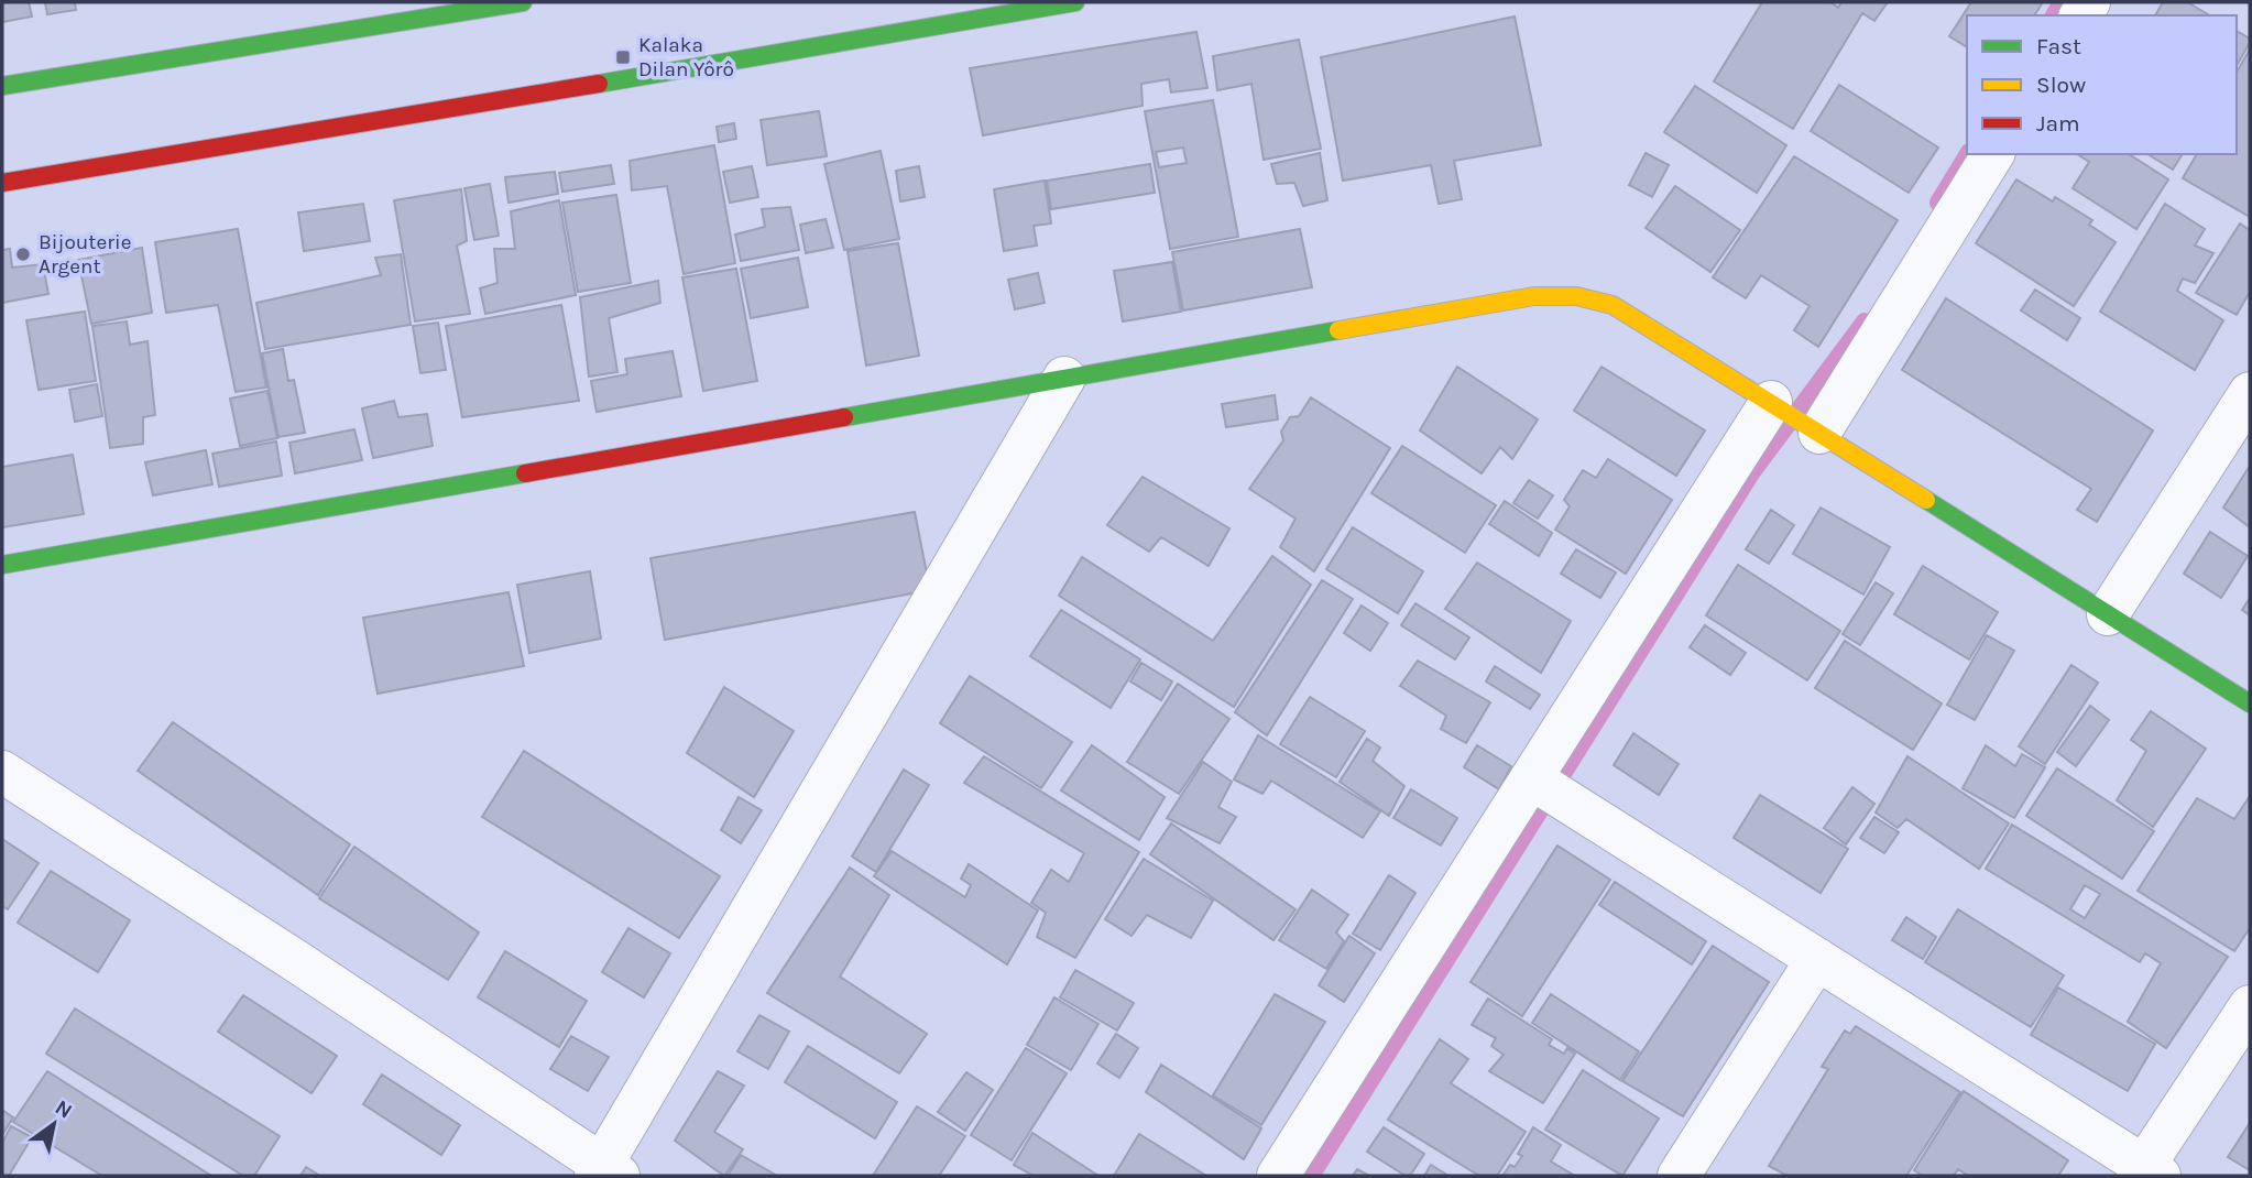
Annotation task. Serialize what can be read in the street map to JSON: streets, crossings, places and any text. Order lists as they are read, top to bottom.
{
  "places": {
    "transit": ["Kalaka Dilan Yôrô"],
    "other": ["Bijouterie Argent"]
  },
  "legend": ["Fast", "Slow", "Jam"],
  "north": "top right"
}
